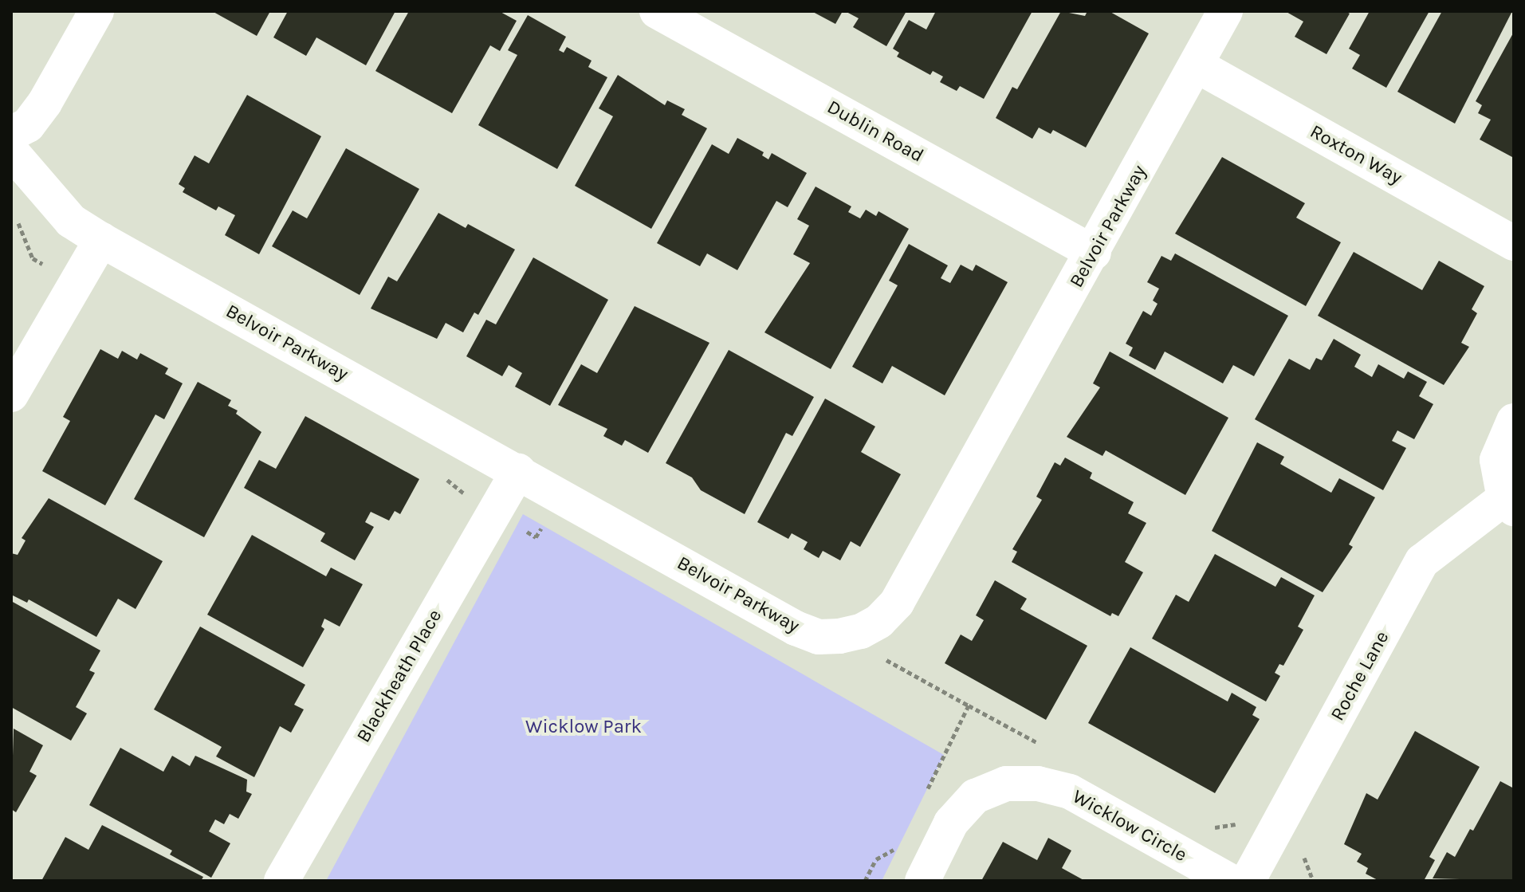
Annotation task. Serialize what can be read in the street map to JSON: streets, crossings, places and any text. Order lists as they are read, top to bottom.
{
  "streets": {
    "street": [
      "Dublin Road",
      "Roxton Way",
      "Belvoir Parkway",
      "Blackheath Place",
      "Roche Lane",
      "Wicklow Circle"
    ]
  },
  "crossings": [
    ["Dublin Road", "Belvoir Parkway"],
    ["Roxton Way", "Belvoir Parkway"],
    ["Belvoir Parkway", "Blackheath Place"]
  ],
  "parks": ["Wicklow Park"]
}
